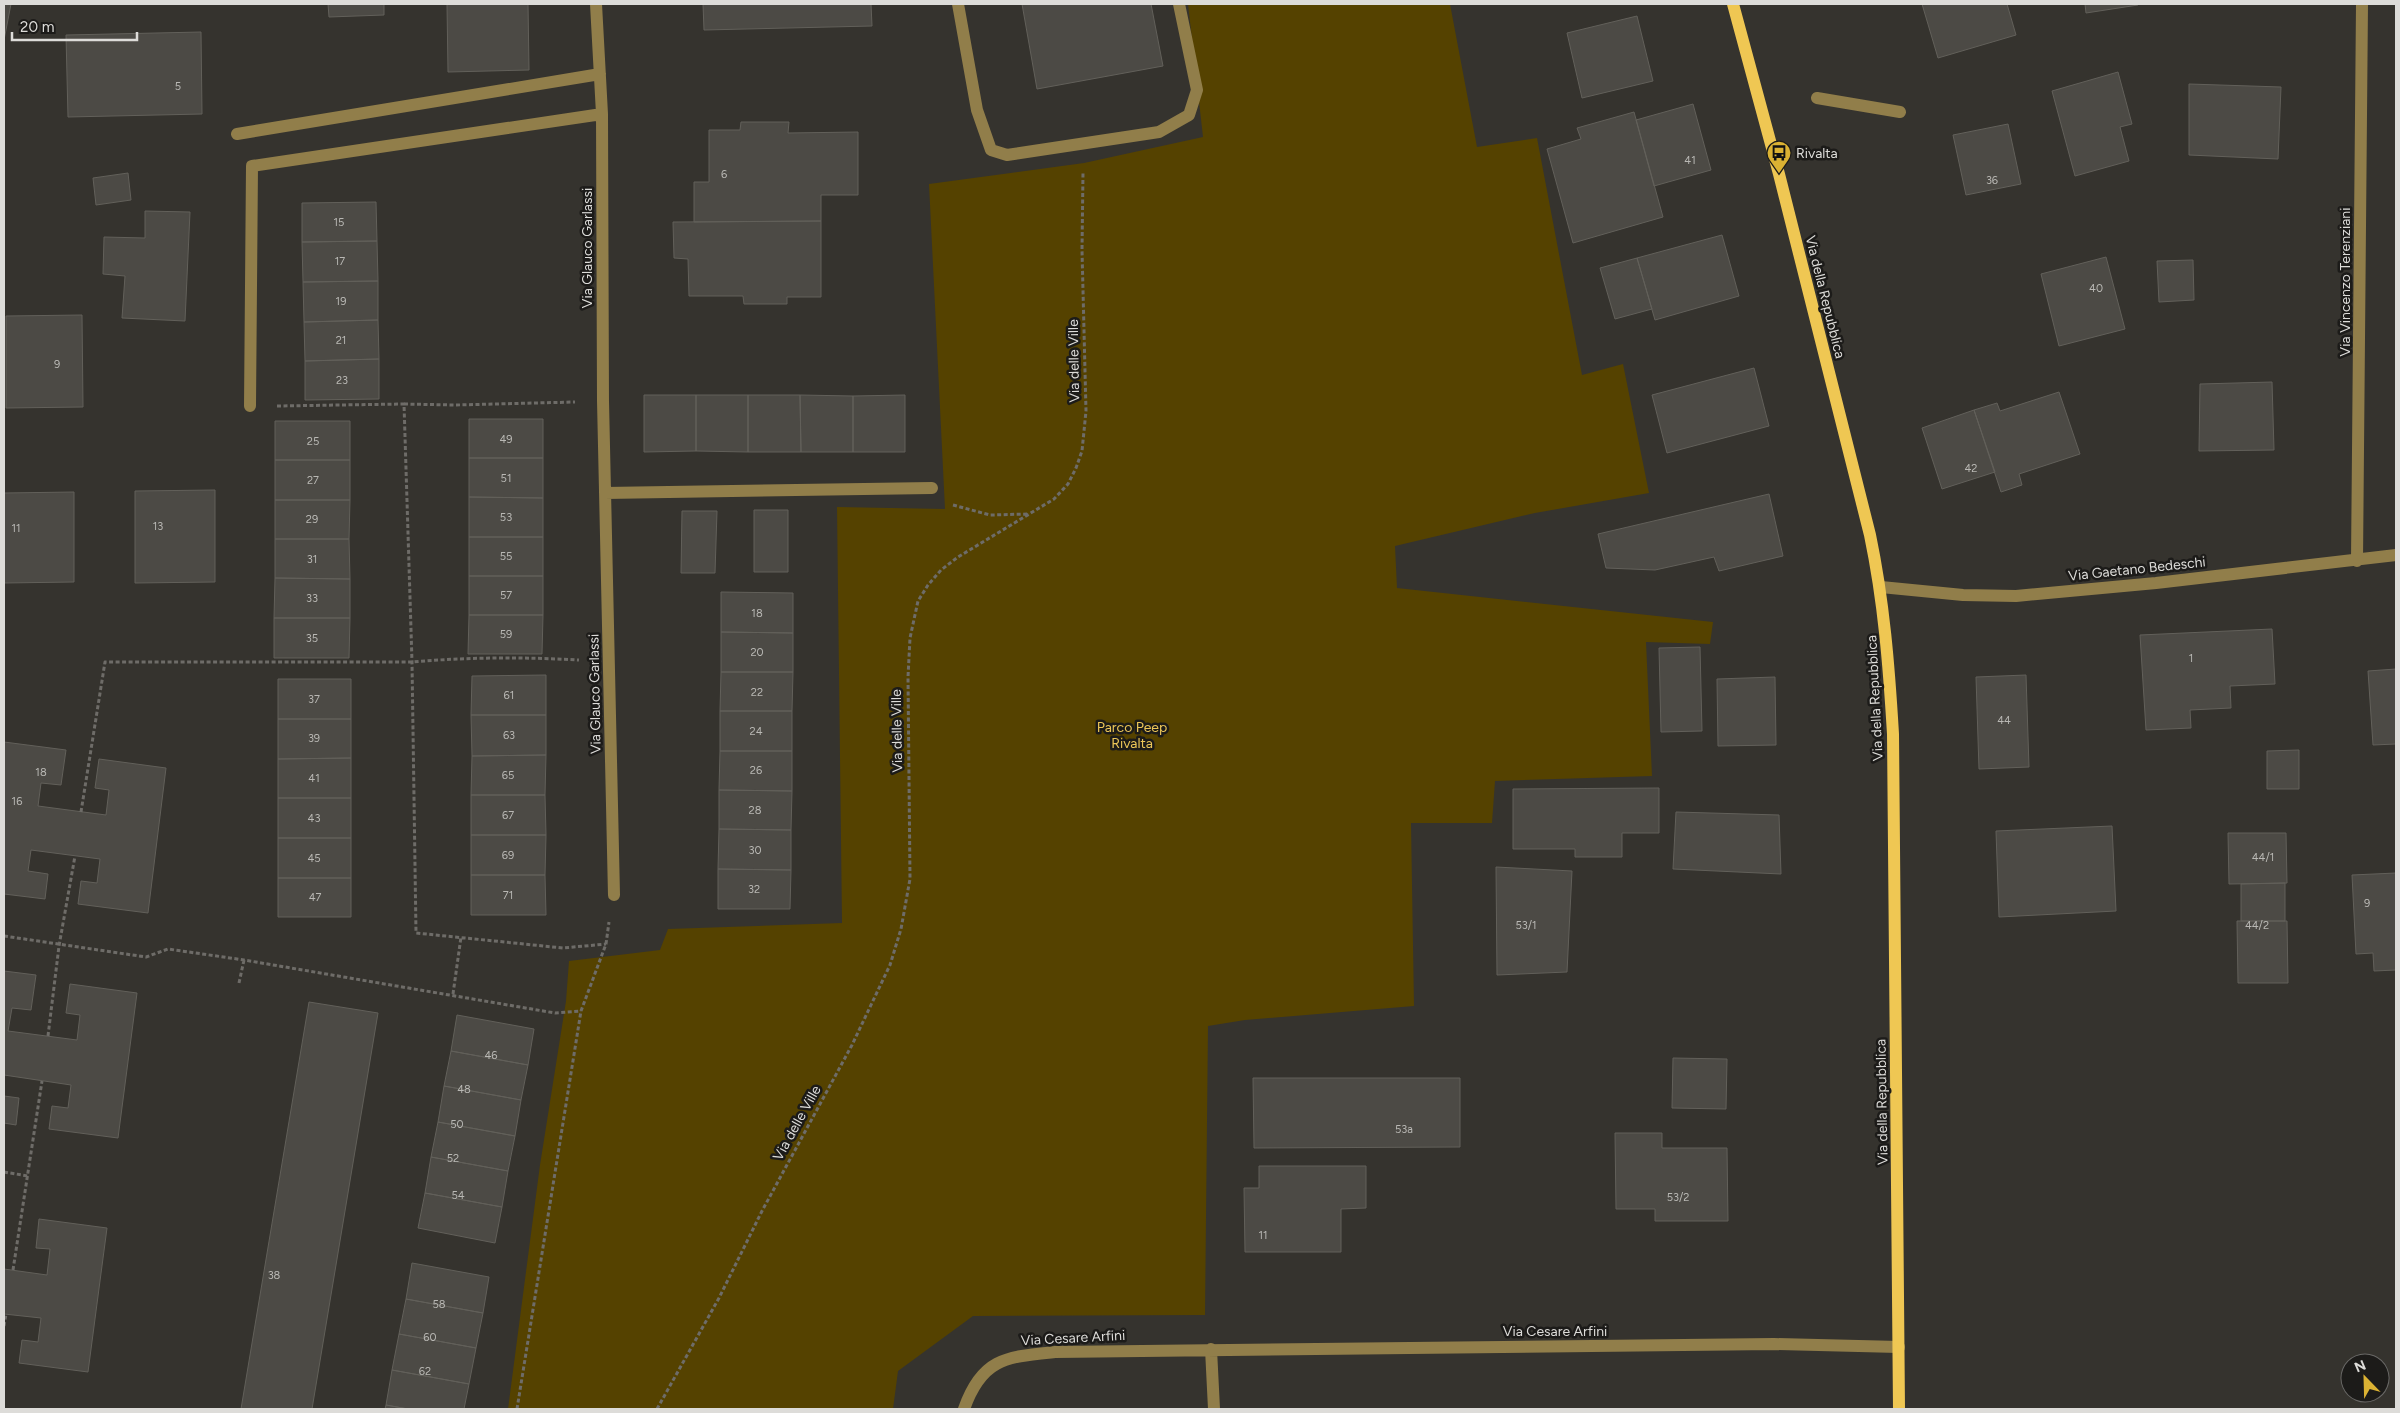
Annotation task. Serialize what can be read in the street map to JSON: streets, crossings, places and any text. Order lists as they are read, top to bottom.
{
  "streets": {
    "main road": ["Via della Repubblica"],
    "street": [
      "Via Glauco Garlassi",
      "Via Vincenzo Terenziani",
      "Via Gaetano Bedeschi",
      "Via Cesare Arfini"
    ],
    "path": ["Via delle Ville"]
  },
  "crossings": [
    ["Via Vincenzo Terenziani", "Via Gaetano Bedeschi"],
    ["Via della Repubblica", "Via Gaetano Bedeschi"],
    ["Via della Repubblica", "Via Cesare Arfini"]
  ],
  "parks": ["Parco Peep Rivalta"],
  "places": {
    "bus stop": ["Rivalta"]
  },
  "house_numbers": [
    "5",
    "41",
    "6",
    "36",
    "15",
    "17",
    "40",
    "19",
    "21",
    "9",
    "23",
    "49",
    "25",
    "42",
    "51",
    "27",
    "53",
    "29",
    "13",
    "11",
    "55",
    "31",
    "57",
    "33",
    "18",
    "59",
    "35",
    "20",
    "1",
    "22",
    "61",
    "37",
    "44",
    "24",
    "63",
    "39",
    "26",
    "18",
    "65",
    "41",
    "16",
    "28",
    "67",
    "43",
    "30",
    "69",
    "44/1",
    "45",
    "32",
    "71",
    "47",
    "9",
    "53/1",
    "44/2",
    "46",
    "48",
    "50",
    "53a",
    "52",
    "54",
    "53/2",
    "11",
    "38",
    "58",
    "60",
    "62"
  ],
  "scale_bar": "20 m",
  "north": "top left"
}
